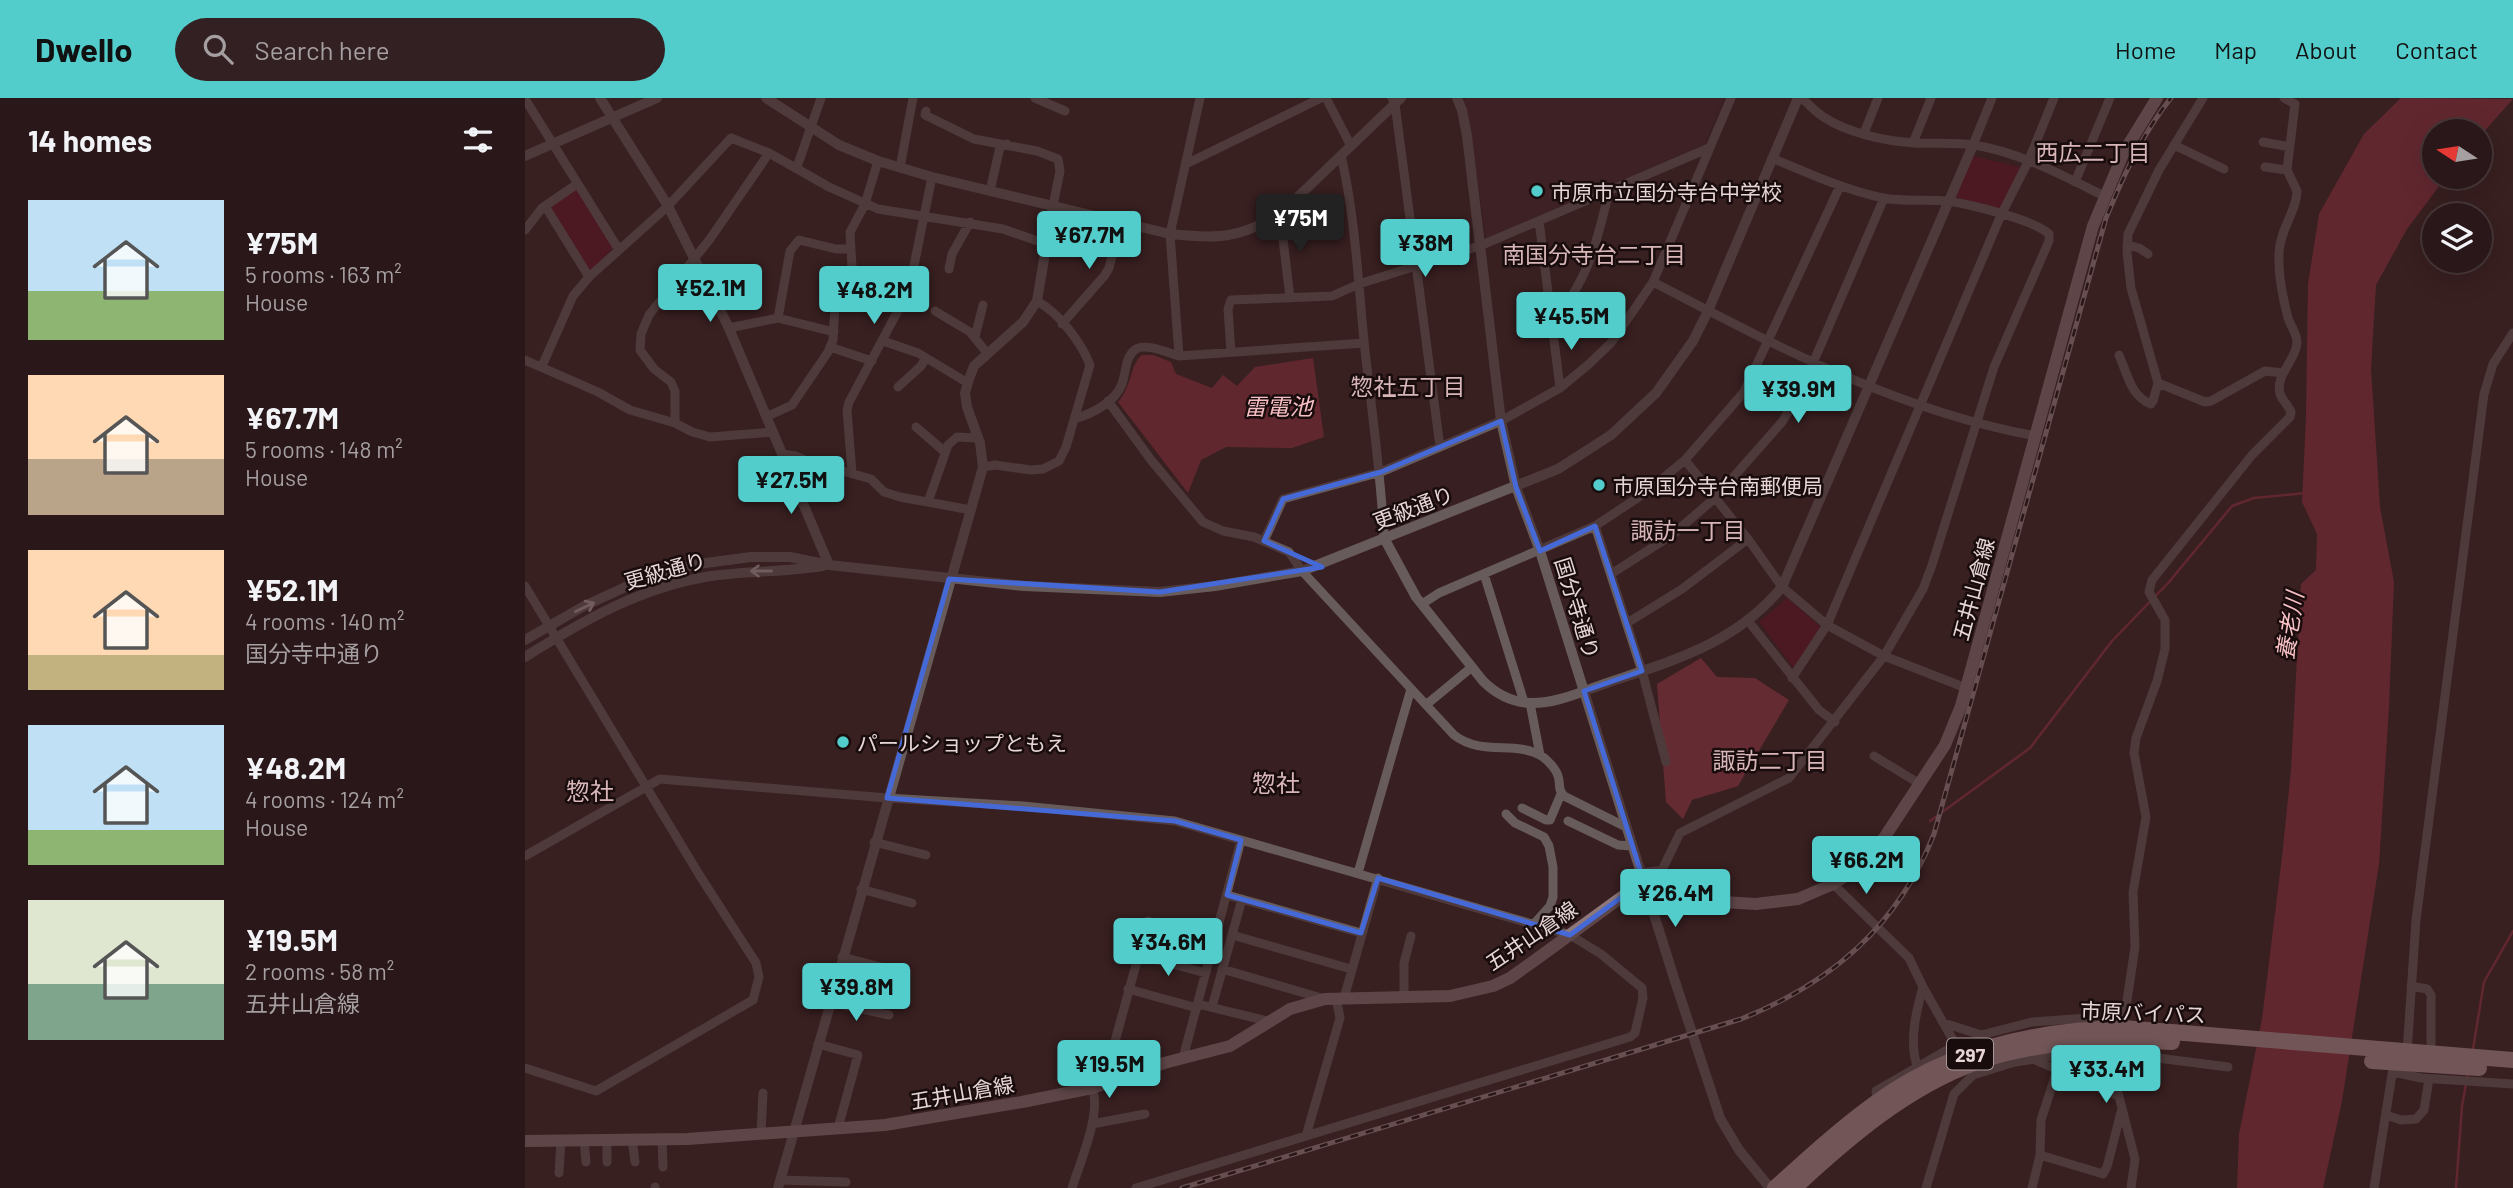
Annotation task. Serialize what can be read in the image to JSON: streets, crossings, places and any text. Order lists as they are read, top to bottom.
{
  "streets": {
    "highway": ["市原バイパス", "297"],
    "main road": ["五井山倉線"],
    "street": ["更級通り", "国分寺通り"]
  },
  "crossings": [
    ["更級通り", "国分寺通り"],
    ["五井山倉線", "国分寺通り"],
    ["国分寺通り", "市原バイパス"]
  ],
  "districts": [
    "西広二丁目",
    "南国分寺台二丁目",
    "惣社五丁目",
    "諏訪一丁目",
    "諏訪二丁目",
    "惣社",
    "惣社"
  ],
  "water": ["雷電池", "養老川"],
  "places": ["市原市立国分寺台中学校", "市原国分寺台南郵便局", "パールショップともえ"],
  "north": "left",
  "page": {
    "header": "Dwello",
    "search": "Search here",
    "nav": [
      "Home",
      "Map",
      "About",
      "Contact"
    ],
    "heading": "14 homes",
    "list": [
      {
        "name": "¥75M",
        "note": "5 rooms · 163 m² · House"
      },
      {
        "name": "¥67.7M",
        "note": "5 rooms · 148 m² · House"
      },
      {
        "name": "¥52.1M",
        "note": "4 rooms · 140 m² · 国分寺中通り"
      },
      {
        "name": "¥48.2M",
        "note": "4 rooms · 124 m² · House"
      },
      {
        "name": "¥19.5M",
        "note": "2 rooms · 58 m² · 五井山倉線"
      }
    ],
    "price": [
      "¥75M",
      "¥67.7M",
      "¥38M",
      "¥52.1M",
      "¥48.2M",
      "¥45.5M",
      "¥39.9M",
      "¥27.5M",
      "¥66.2M",
      "¥26.4M",
      "¥34.6M",
      "¥39.8M",
      "¥19.5M",
      "¥33.4M"
    ]
  }
}
